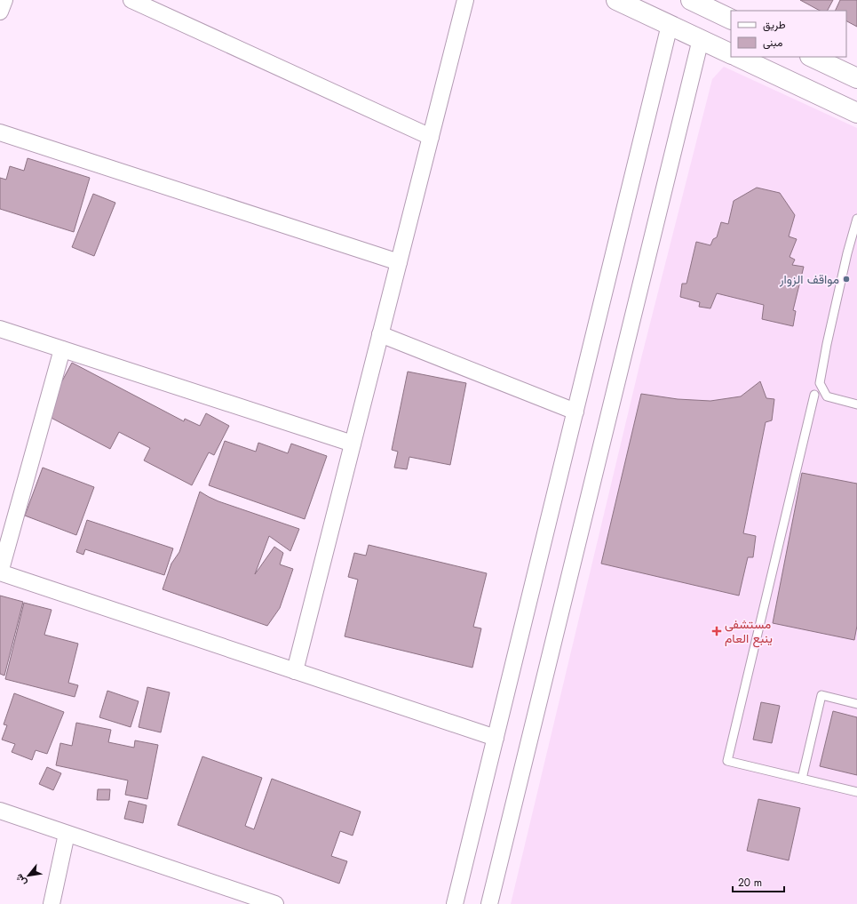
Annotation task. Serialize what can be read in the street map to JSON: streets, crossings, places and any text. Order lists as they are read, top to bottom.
{
  "places": {
    "other": ["مواقف الزوار"],
    "health": ["مستشفى ينبع العام"]
  },
  "legend": ["طريق", "مبنى"],
  "scale_bar": "20 m",
  "north": "bottom left"
}
